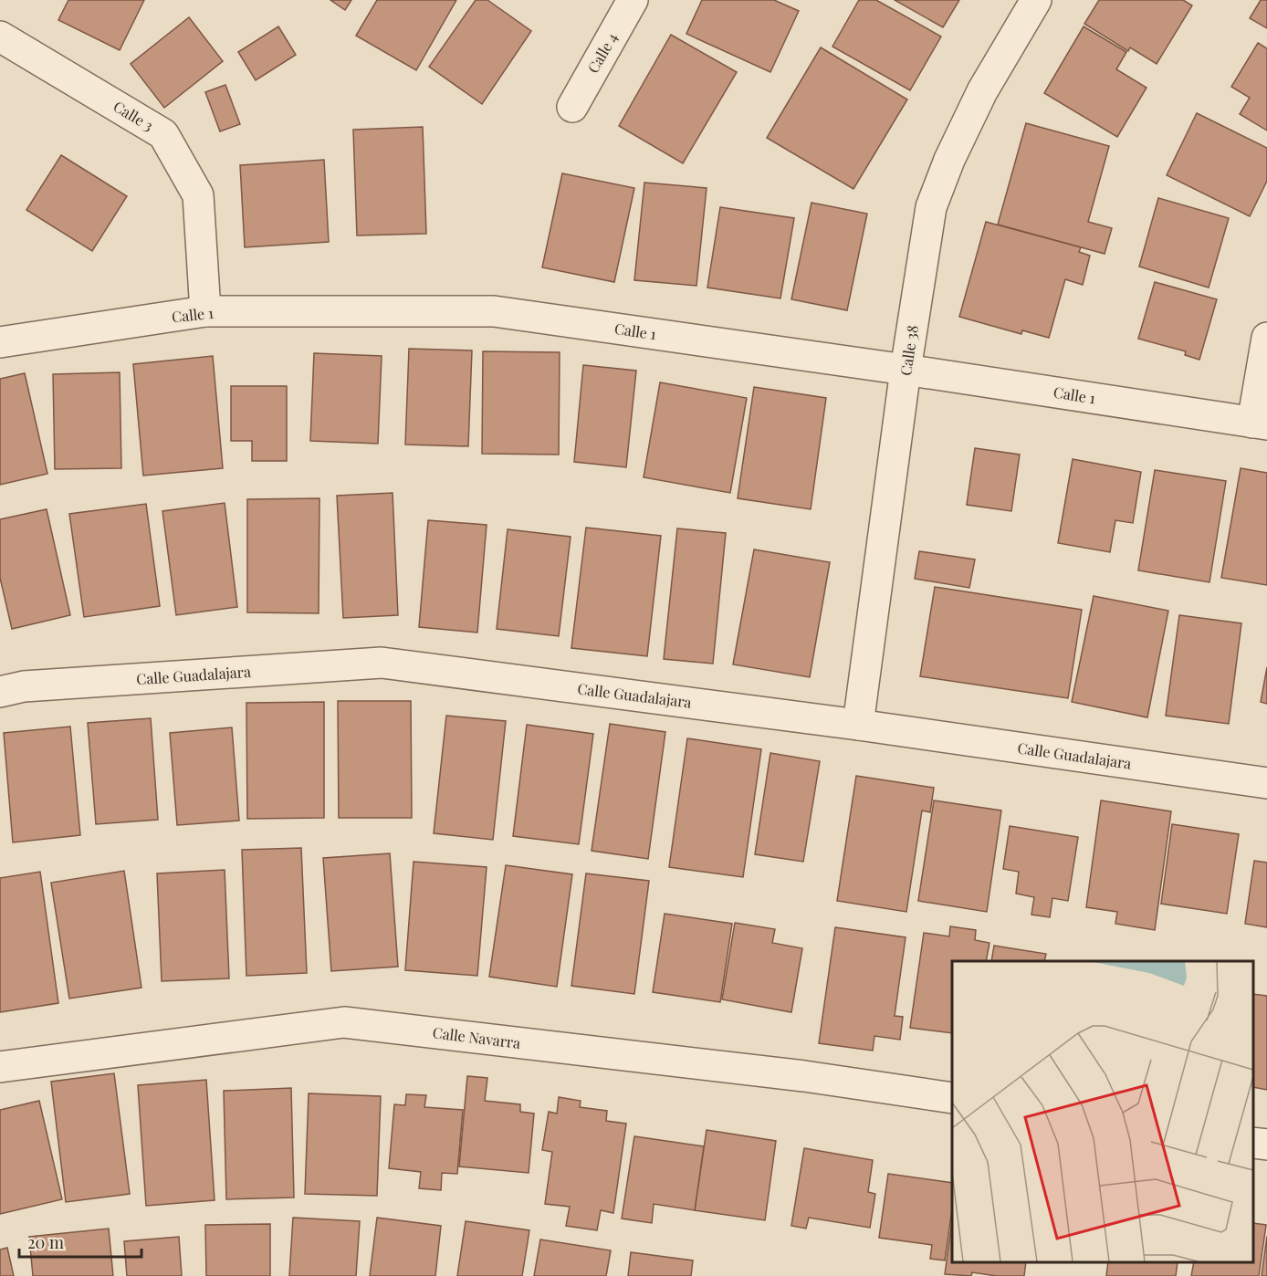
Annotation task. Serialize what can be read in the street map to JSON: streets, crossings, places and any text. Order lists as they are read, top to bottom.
{
  "streets": {
    "street": [
      "Calle 4",
      "Calle 3",
      "Calle 1",
      "Calle 38",
      "Calle Guadalajara",
      "Calle Navarra"
    ]
  },
  "crossings": [
    ["Calle 3", "Calle 1"],
    ["Calle 1", "Calle 38"],
    ["Calle 38", "Calle Guadalajara"]
  ],
  "scale_bar": "20 m"
}
